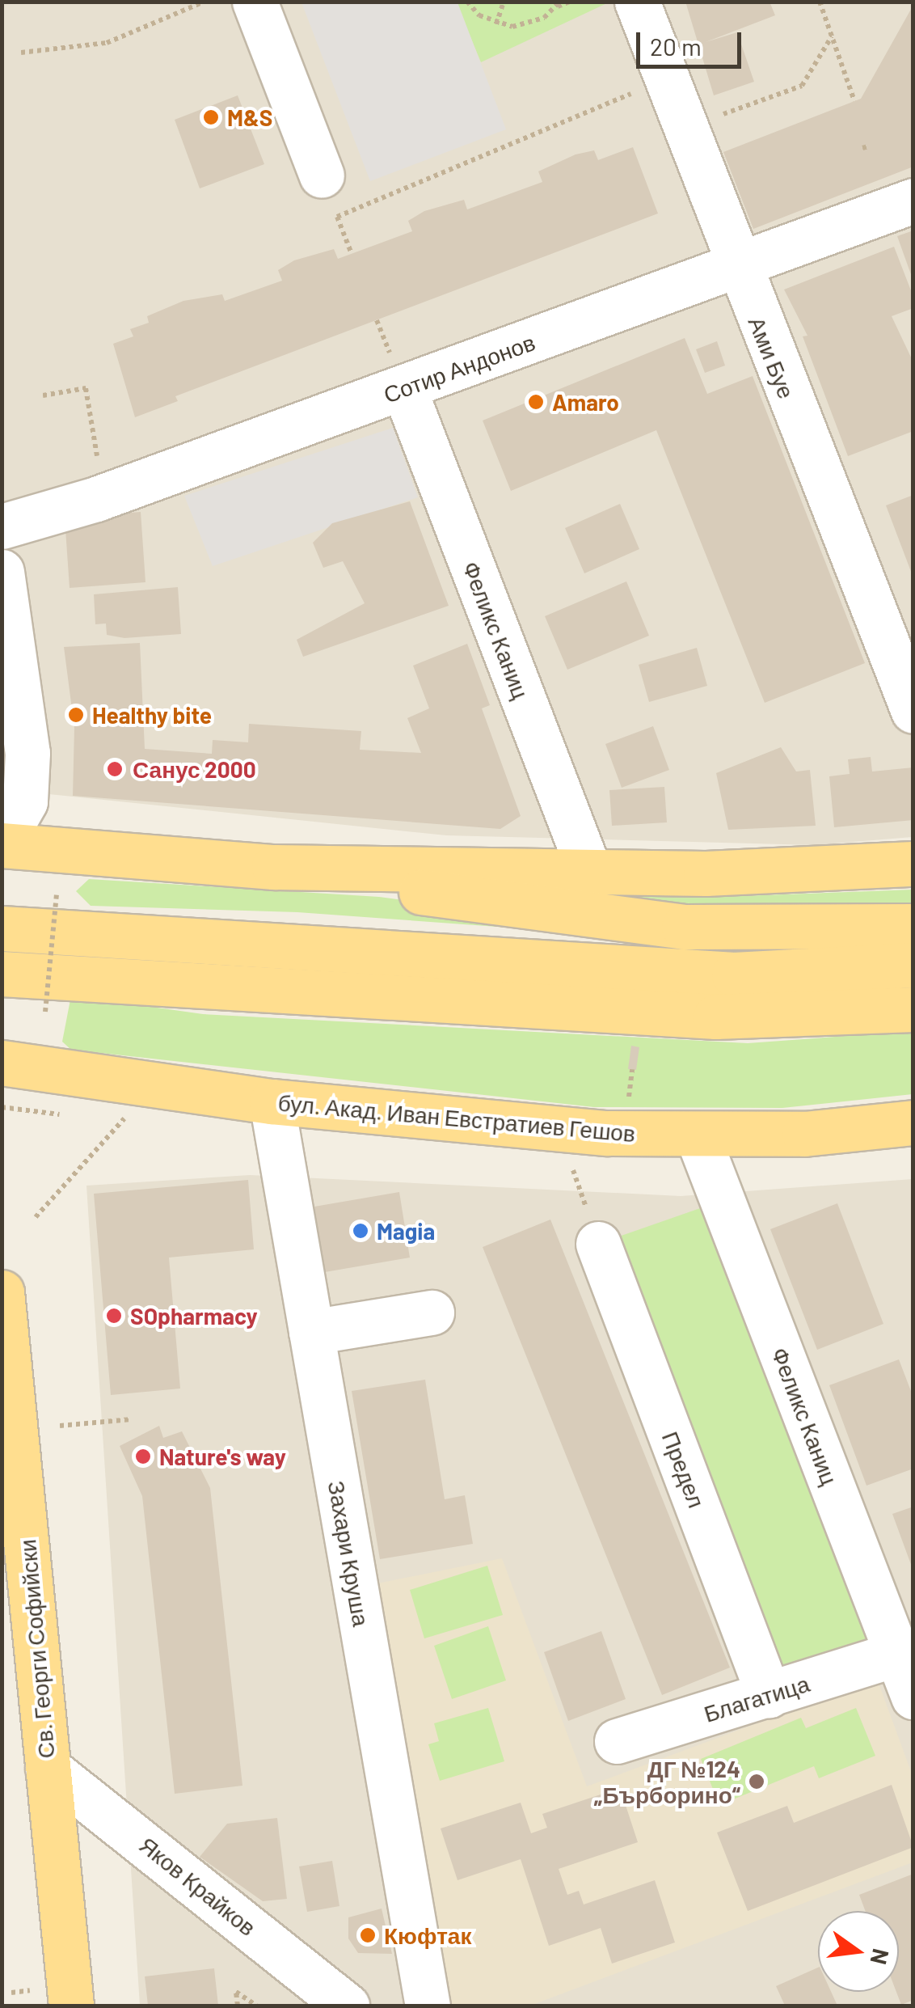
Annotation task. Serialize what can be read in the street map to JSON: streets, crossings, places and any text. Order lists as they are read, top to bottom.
{
  "streets": {
    "main road": ["бул. Акад. Иван Евстратиев Гешов", "Св. Георги Софийски"],
    "street": [
      "Ами Буе",
      "Сотир Андонов",
      "Феликс Каниц",
      "Предел",
      "Захари Круша",
      "Благатица",
      "Яков Крайков"
    ]
  },
  "crossings": [
    ["Ами Буе", "Сотир Андонов"],
    ["Сотир Андонов", "Феликс Каниц"],
    ["Феликс Каниц", "бул. Акад. Иван Евстратиев Гешов"],
    ["Феликс Каниц", "Благатица"],
    ["бул. Акад. Иван Евстратиев Гешов", "Захари Круша"],
    ["Предел", "Благатица"],
    ["Св. Георги Софийски", "Яков Крайков"]
  ],
  "places": [
    "M&S",
    "Amaro",
    "Healthy bite",
    "Санус 2000",
    "Magia",
    "SOpharmacy",
    "Nature's way",
    "ДГ №124 „Бърборино“",
    "Кюфтак"
  ],
  "scale_bar": "20 m",
  "north": "right"
}
